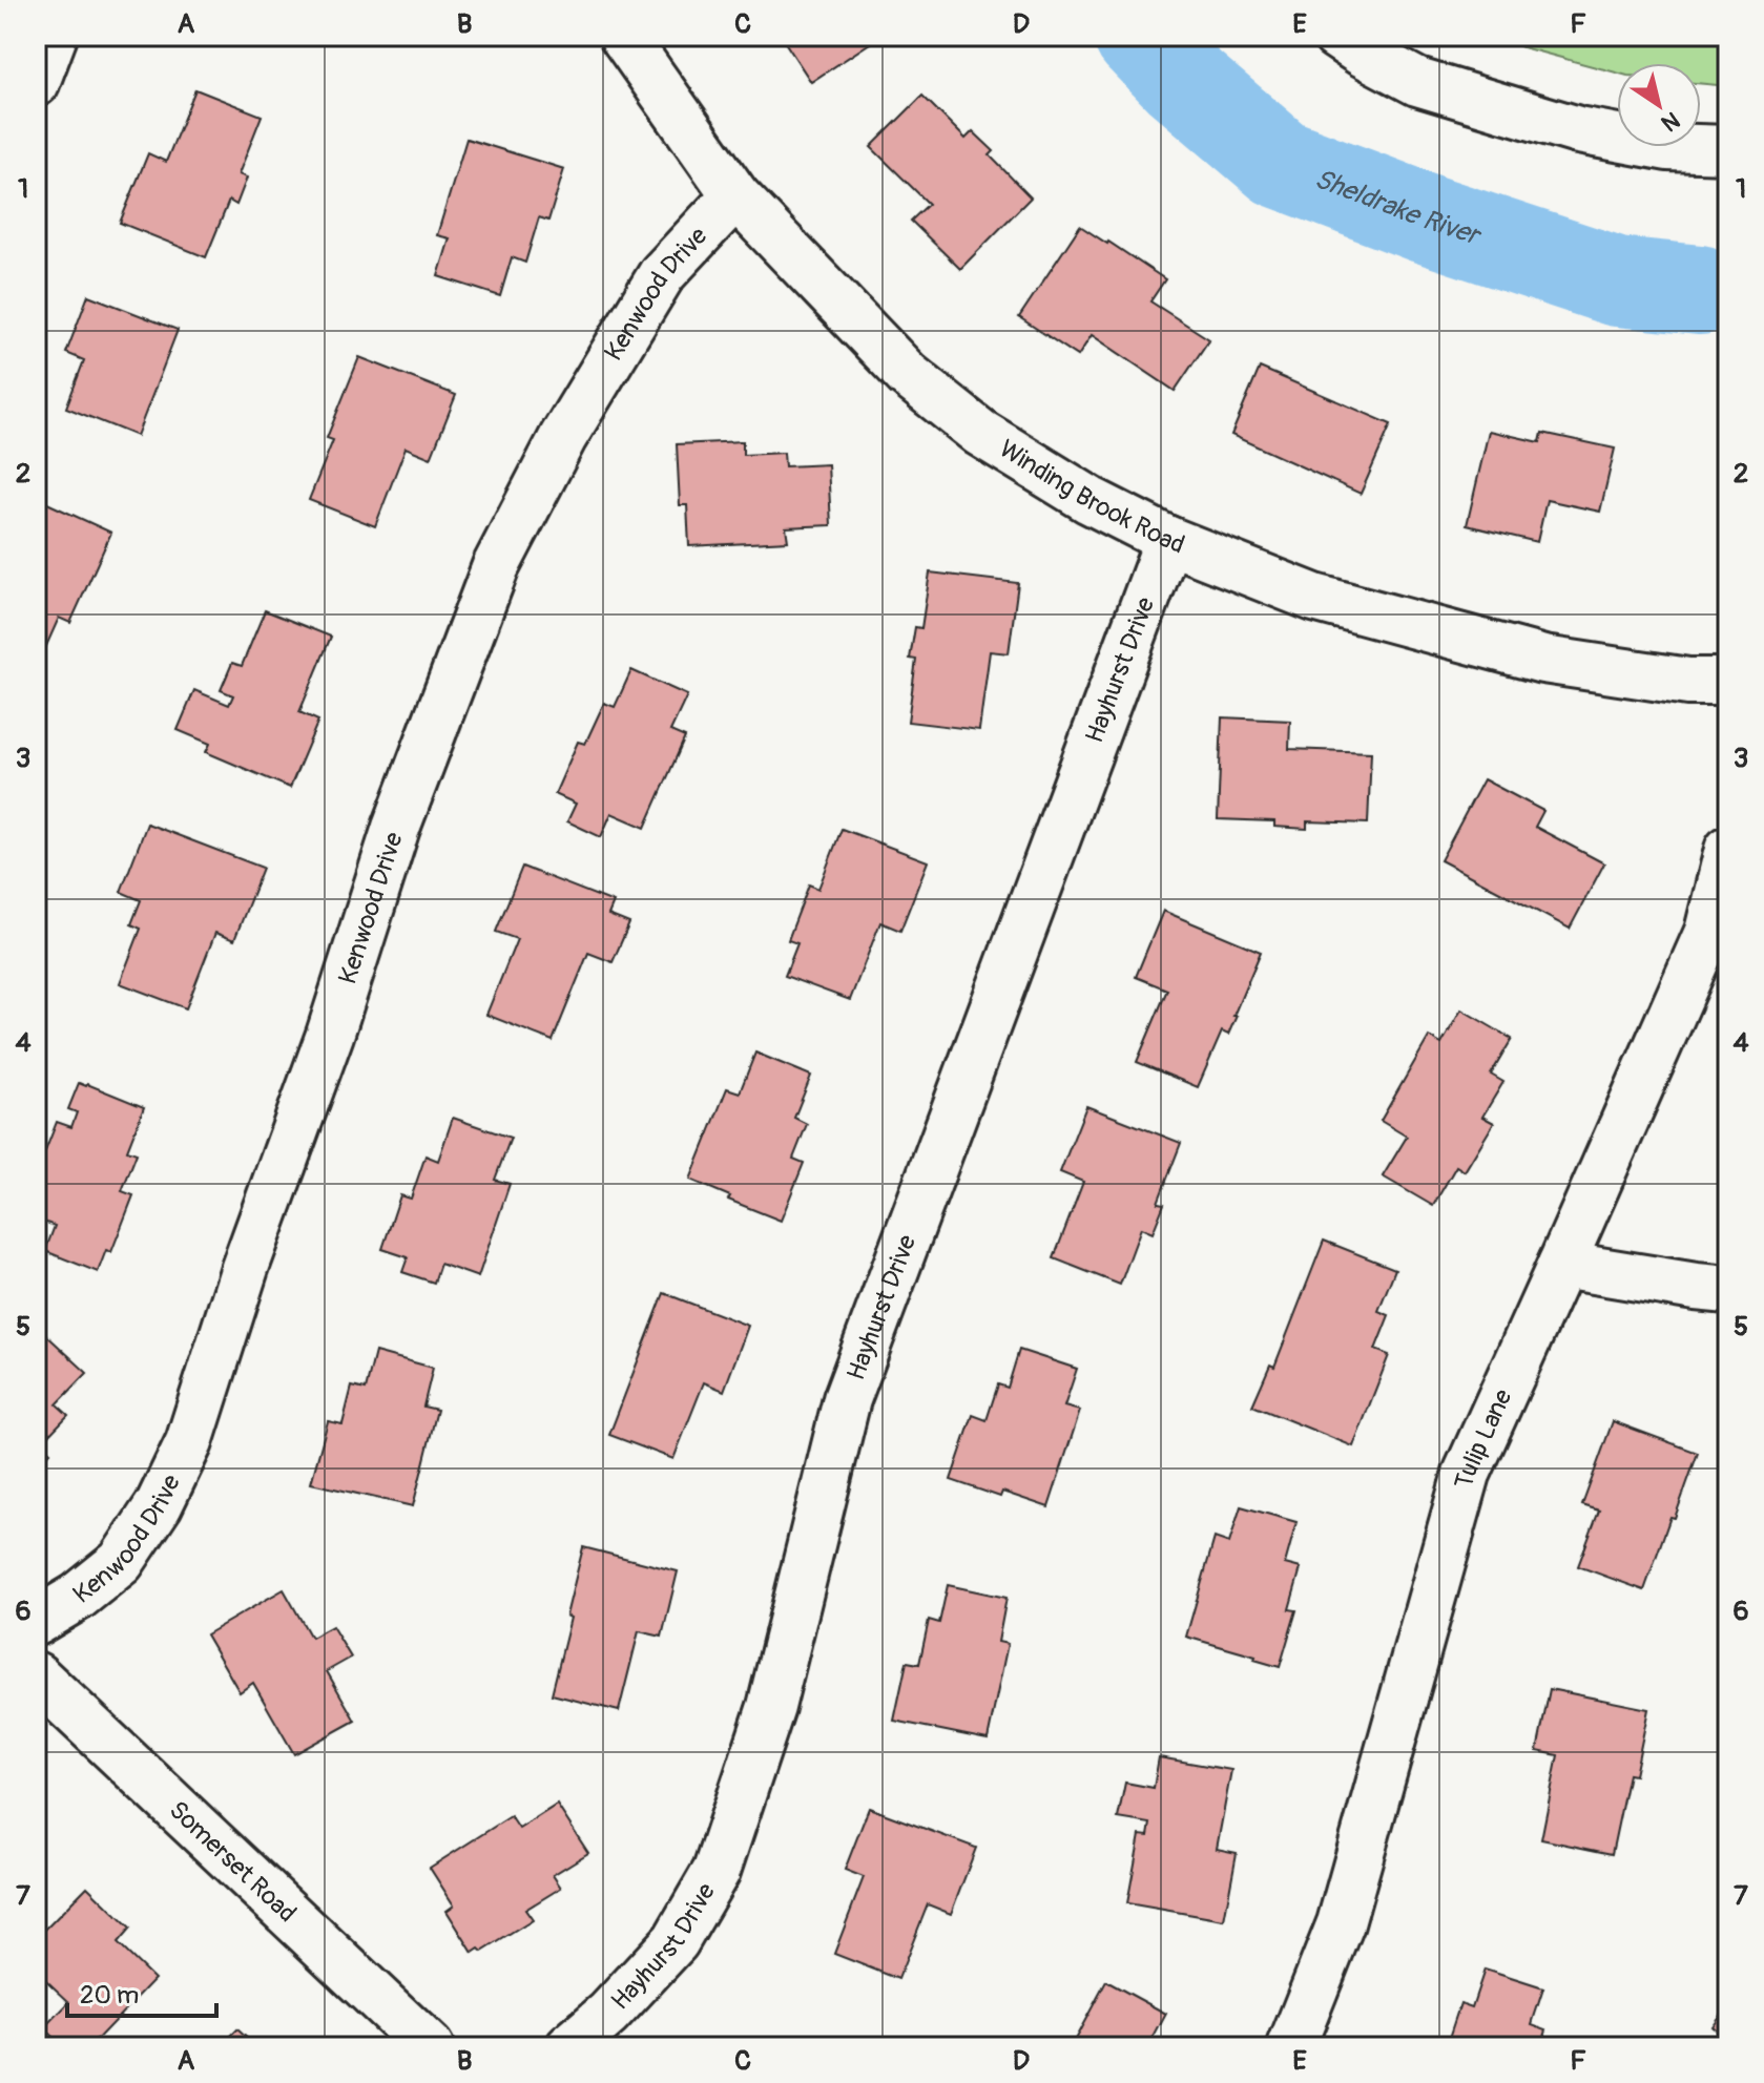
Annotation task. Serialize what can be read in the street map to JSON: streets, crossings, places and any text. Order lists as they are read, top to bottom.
{
  "streets": {
    "street": [
      "Kenwood Drive",
      "Winding Brook Road",
      "Hayhurst Drive",
      "Tulip Lane",
      "Somerset Road"
    ]
  },
  "crossings": [
    ["Kenwood Drive", "Winding Brook Road"],
    ["Winding Brook Road", "Hayhurst Drive"]
  ],
  "water": ["Sheldrake River"],
  "scale_bar": "20 m",
  "north": "bottom right",
  "grid": {
    "columns": [
      "A",
      "B",
      "C",
      "D",
      "E",
      "F"
    ],
    "rows": [
      "1",
      "2",
      "3",
      "4",
      "5",
      "6",
      "7"
    ]
  }
}
